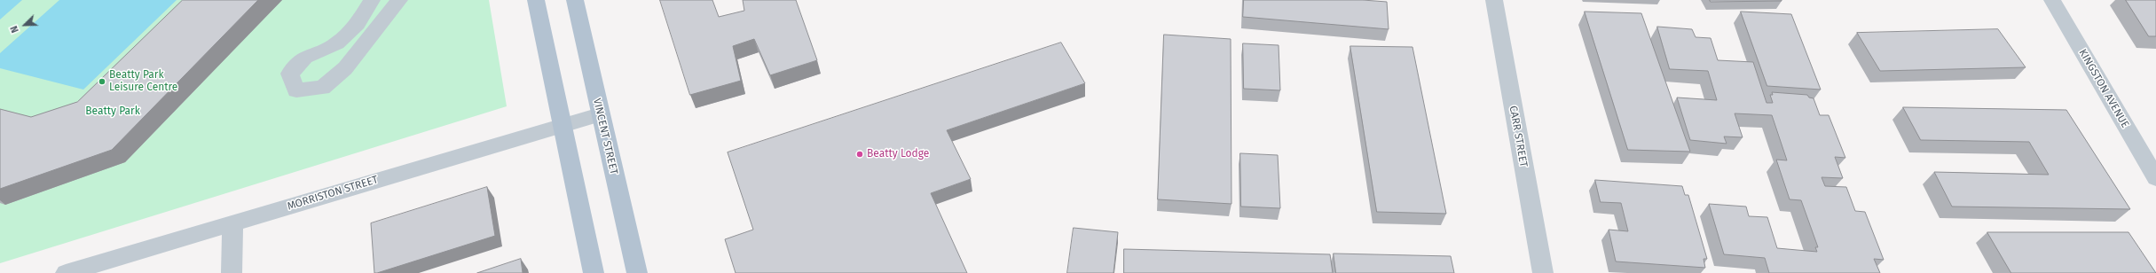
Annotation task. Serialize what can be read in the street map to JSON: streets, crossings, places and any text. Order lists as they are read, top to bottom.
{
  "streets": {
    "main road": ["VINCENT STREET"],
    "street": ["KINGSTON AVENUE", "CARR STREET", "MORRISTON STREET"]
  },
  "crossings": [
    ["VINCENT STREET", "MORRISTON STREET"]
  ],
  "parks": ["Beatty Park"],
  "places": ["Beatty Park Leisure Centre", "Beatty Lodge"],
  "north": "bottom left"
}
